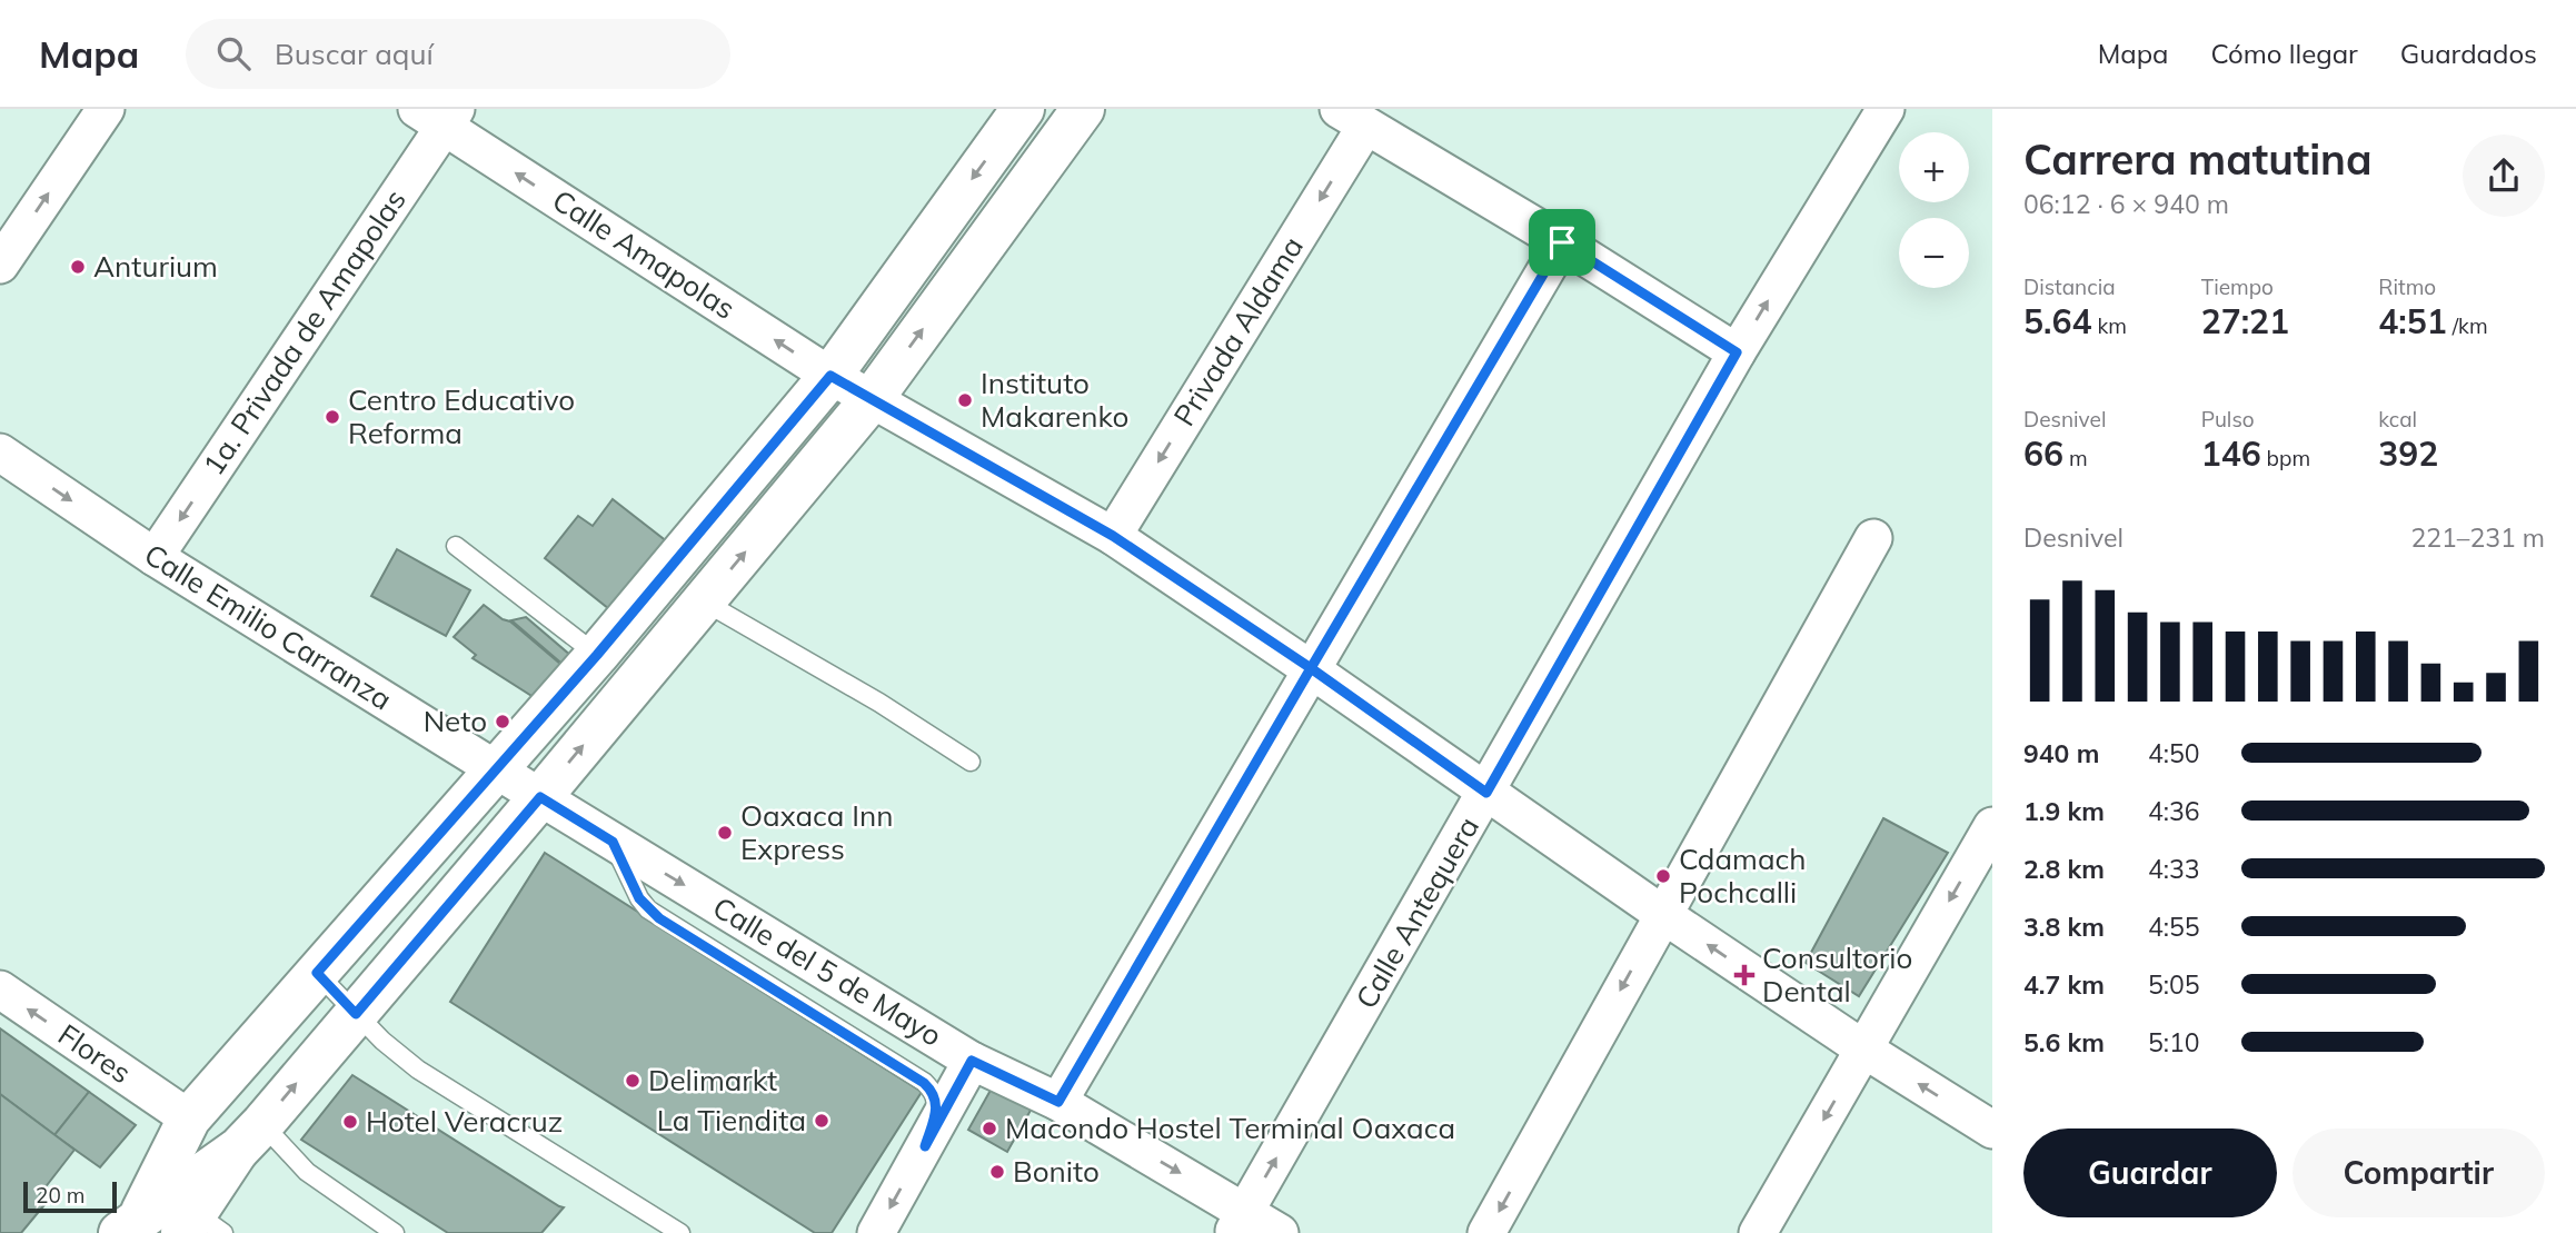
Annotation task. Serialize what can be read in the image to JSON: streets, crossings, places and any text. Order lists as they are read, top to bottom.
{
  "streets": {
    "street": [
      "Calle Amapolas",
      "Privada Aldama",
      "1a. Privada de Amapolas",
      "Calle Emilio Carranza",
      "Calle Antequera",
      "Calle del 5 de Mayo",
      "Flores"
    ]
  },
  "crossings": [
    ["Calle Amapolas", "Privada Aldama"],
    ["Calle Amapolas", "1a. Privada de Amapolas"],
    ["Calle Amapolas", "Calle Antequera"],
    ["1a. Privada de Amapolas", "Calle Emilio Carranza"],
    ["Calle Emilio Carranza", "Calle del 5 de Mayo"],
    ["Calle Antequera", "Calle del 5 de Mayo"]
  ],
  "one_way": ["Calle Amapolas", "Calle del 5 de Mayo", "Flores"],
  "places": {
    "other": [
      "Anturium",
      "Instituto Makarenko",
      "Centro Educativo Reforma",
      "Neto",
      "Oaxaca Inn Express",
      "Cdamach Pochcalli",
      "Delimarkt",
      "La Tiendita",
      "Hotel Veracruz",
      "Macondo Hostel Terminal Oaxaca",
      "Bonito"
    ],
    "health": ["Consultorio Dental"]
  },
  "scale_bar": "20 m",
  "page": {
    "header": "Mapa",
    "search": "Buscar aquí",
    "nav": ["Mapa", "Cómo llegar", "Guardados"],
    "heading": ["Carrera matutina", "06:12 · 6 × 940 m"],
    "map_buttons": ["+", "−"],
    "stats": [
      ["Distancia", "5.64 km"],
      ["Tiempo", "27:21"],
      ["Ritmo", "4:51 /km"],
      ["Desnivel", "66 m"],
      ["Pulso", "146 bpm"],
      ["kcal", "392"]
    ],
    "chart": ["Desnivel", "221–231 m"],
    "list": [
      {
        "name": "940 m",
        "note": "4:50"
      },
      {
        "name": "1.9 km",
        "note": "4:36"
      },
      {
        "name": "2.8 km",
        "note": "4:33"
      },
      {
        "name": "3.8 km",
        "note": "4:55"
      },
      {
        "name": "4.7 km",
        "note": "5:05"
      },
      {
        "name": "5.6 km",
        "note": "5:10"
      }
    ],
    "buttons": ["Guardar", "Compartir"],
    "scale": "20 m"
  }
}
